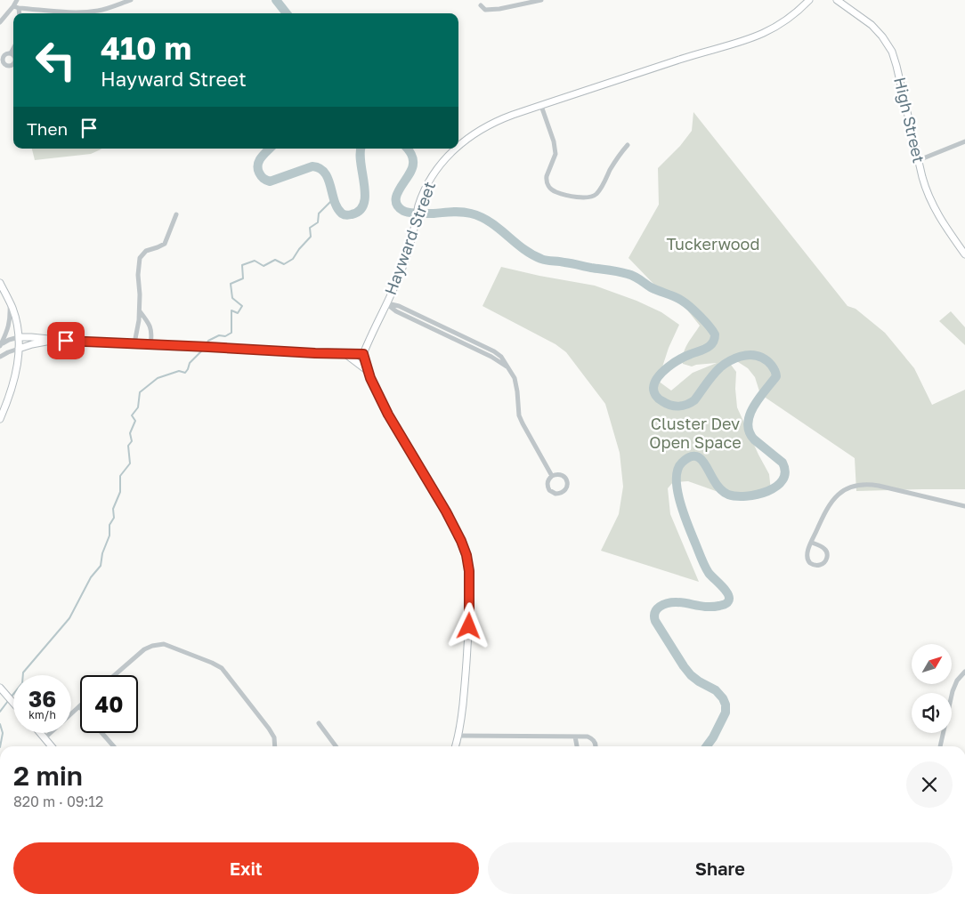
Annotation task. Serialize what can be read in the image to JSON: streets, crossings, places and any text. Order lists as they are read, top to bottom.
{
  "streets": {
    "street": ["High Street", "Hayward Street"]
  },
  "parks": ["Tuckerwood", "Cluster Dev Open Space"],
  "north": "top right",
  "page": {
    "turn": ["410 m", "Hayward Street"],
    "then": "Then",
    "speed": "36 km/h",
    "limit": "40",
    "heading": ["2 min", "820 m · 09:12"],
    "buttons": ["Exit", "Share"]
  }
}
